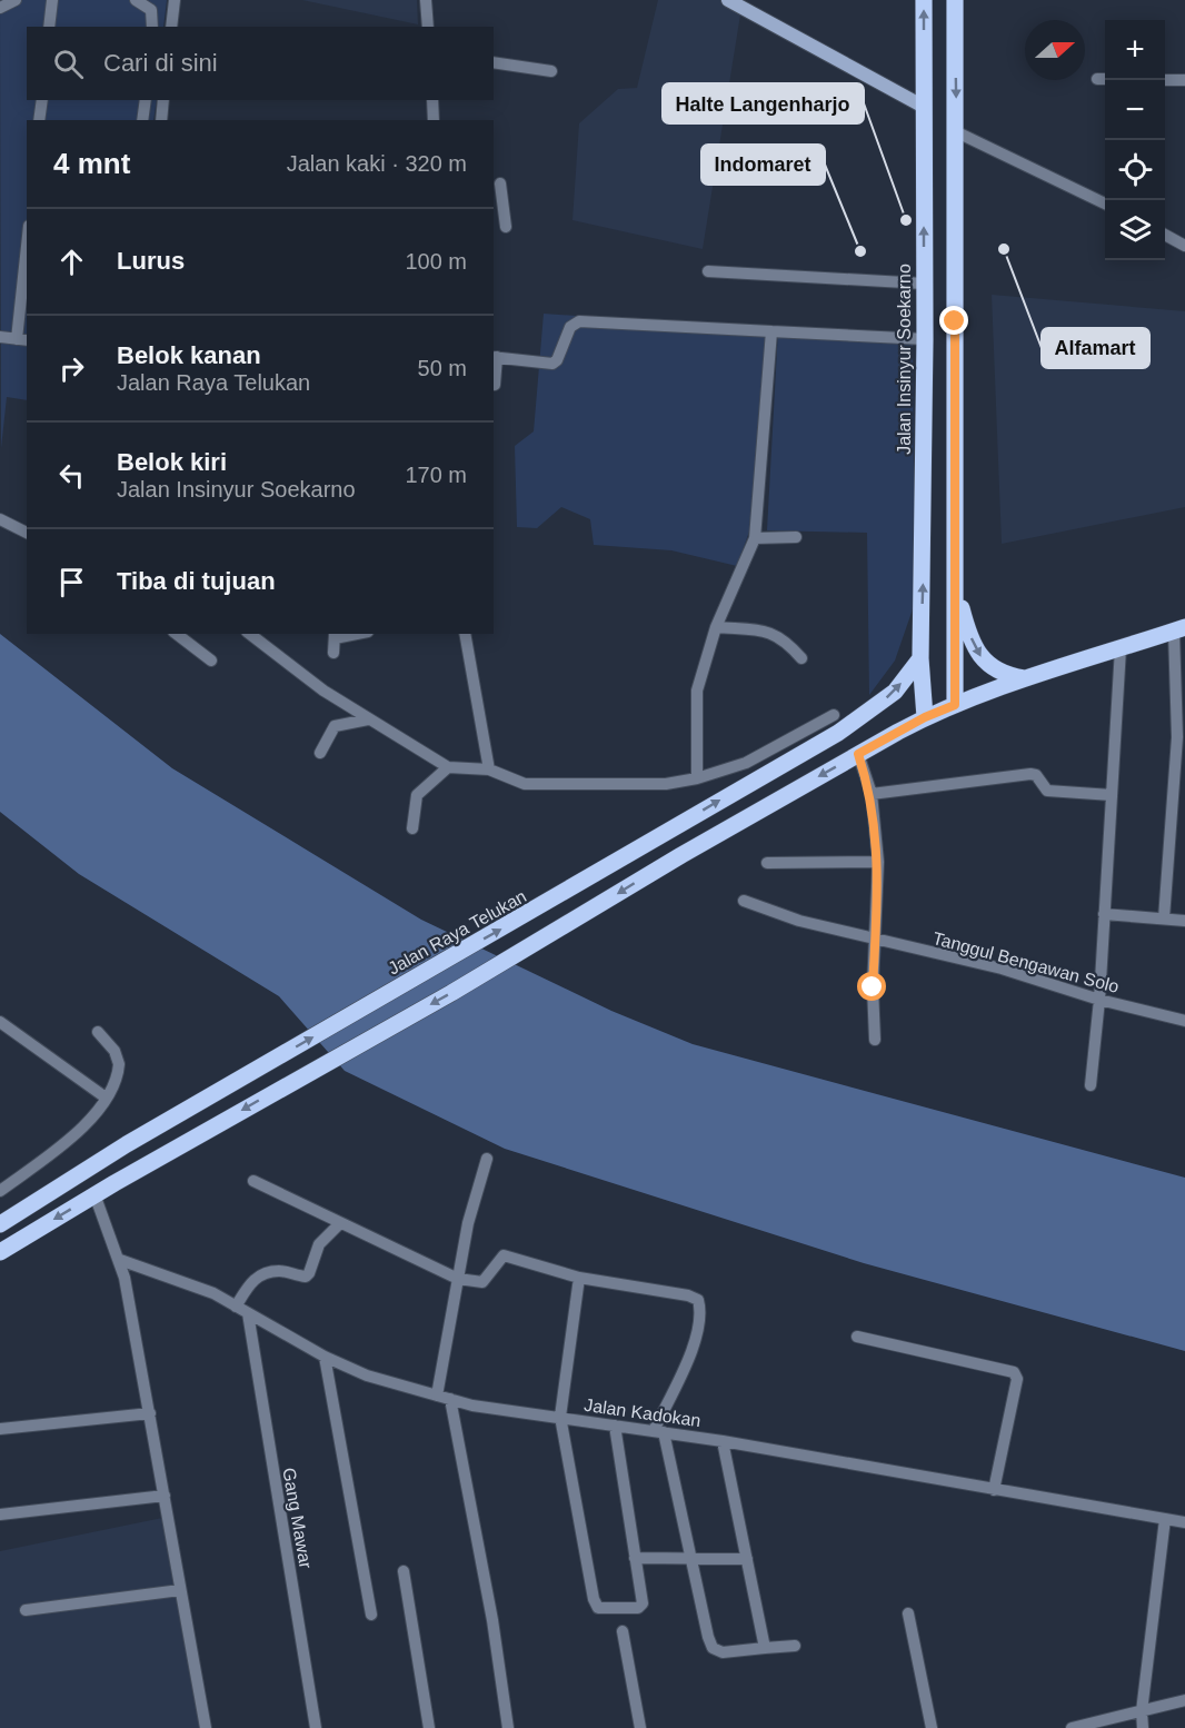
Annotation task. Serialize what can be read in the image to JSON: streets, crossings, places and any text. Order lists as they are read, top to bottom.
{
  "streets": {
    "main road": ["Jalan Insinyur Soekarno", "Jalan Raya Telukan"],
    "street": ["Tanggul Bengawan Solo", "Jalan Kadokan", "Gang Mawar"]
  },
  "crossings": [
    ["Jalan Insinyur Soekarno", "Jalan Raya Telukan"],
    ["Jalan Kadokan", "Gang Mawar"]
  ],
  "places": ["Halte Langenharjo", "Alfamart", "Indomaret"],
  "north": "right",
  "page": {
    "map_buttons": ["+", "−"],
    "search": "Cari di sini",
    "heading": ["4 mnt", "Jalan kaki · 320 m"],
    "list": [
      ["Lurus", "100 m"],
      ["Belok kanan", "Jalan Raya Telukan", "50 m"],
      ["Belok kiri", "Jalan Insinyur Soekarno", "170 m"],
      "Tiba di tujuan"
    ]
  }
}
